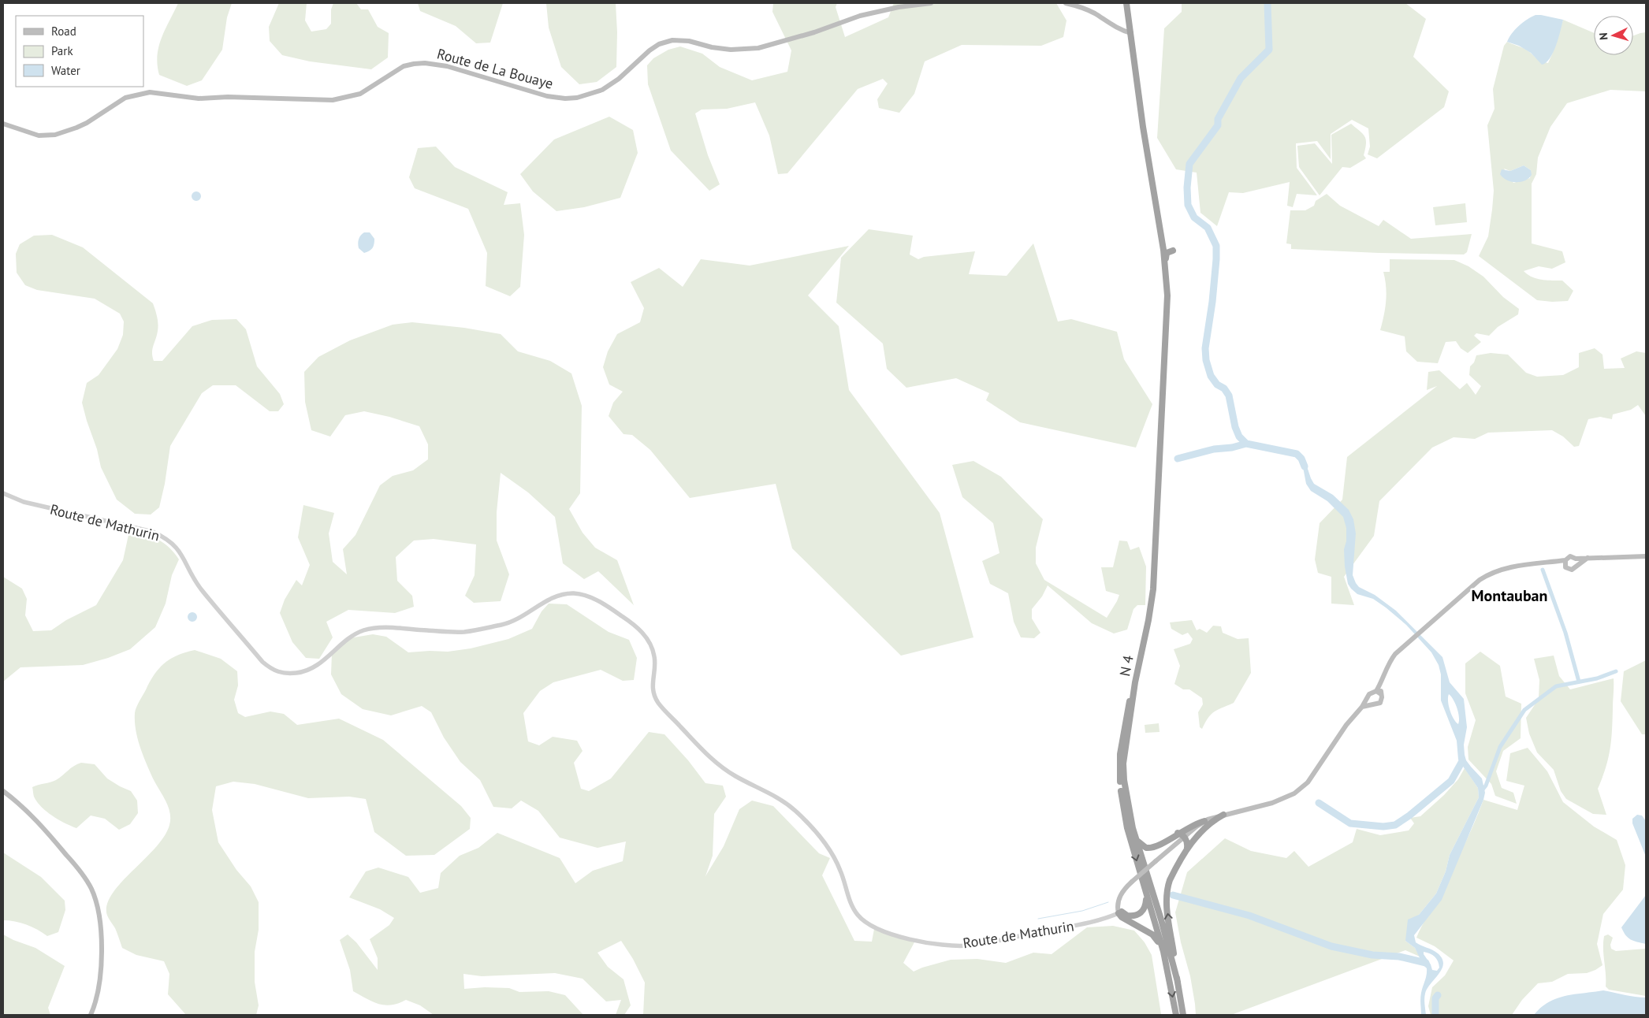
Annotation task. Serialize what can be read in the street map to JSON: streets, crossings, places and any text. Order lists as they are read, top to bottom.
{
  "streets": {
    "highway": ["N 4"],
    "main road": ["Route de La Bouaye"],
    "street": ["Route de Mathurin"]
  },
  "districts": ["Montauban"],
  "legend": ["Road", "Park", "Water"],
  "north": "left"
}
